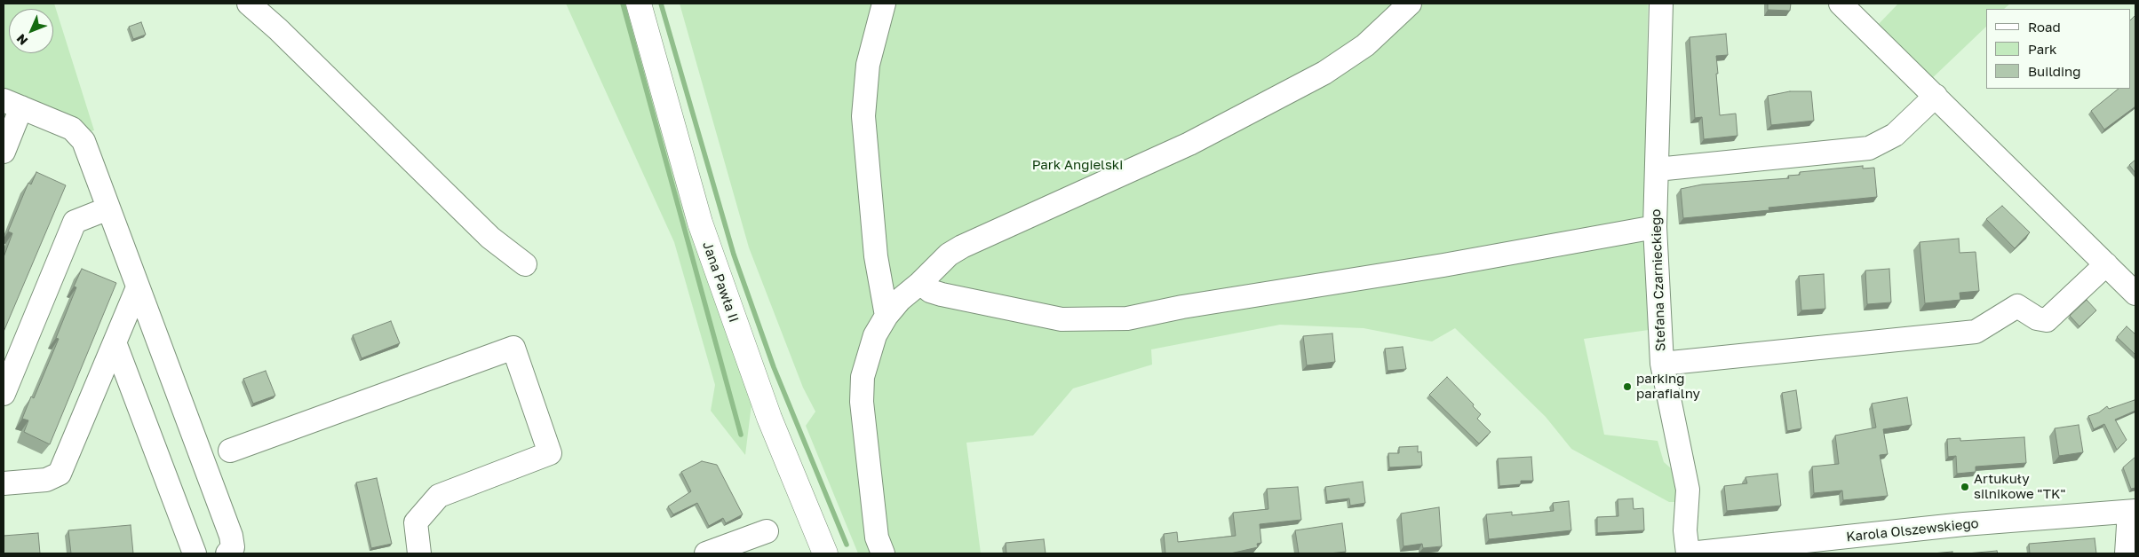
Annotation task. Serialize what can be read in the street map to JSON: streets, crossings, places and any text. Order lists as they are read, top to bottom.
{
  "streets": {
    "main road": ["Jana Pawła II"],
    "street": ["Stefana Czarnieckiego", "Karola Olszewskiego"]
  },
  "crossings": [
    ["Stefana Czarnieckiego", "Karola Olszewskiego"]
  ],
  "parks": ["Park Angielski"],
  "places": ["parking parafialny", "Artukuły silnikowe \"TK\""],
  "legend": ["Road", "Park", "Building"],
  "north": "bottom left"
}
